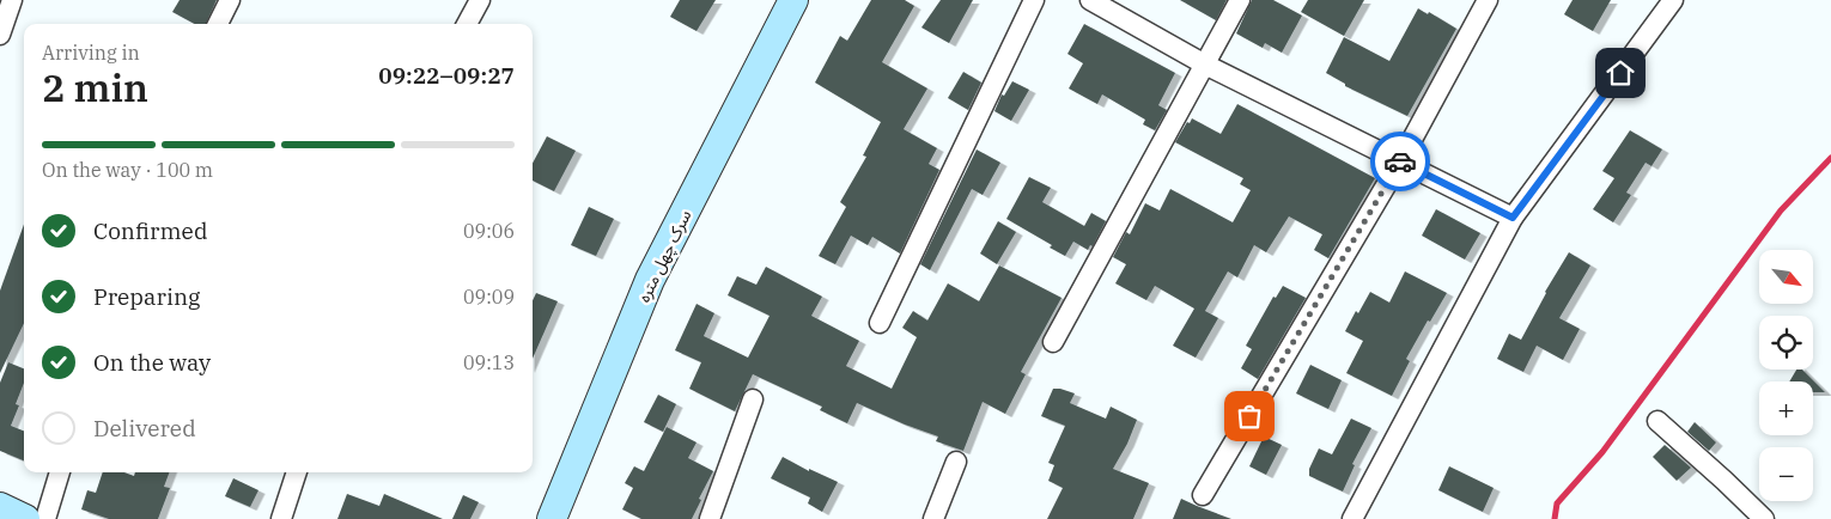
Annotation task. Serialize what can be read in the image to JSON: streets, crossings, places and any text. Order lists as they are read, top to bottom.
{
  "streets": {
    "street": ["سرک چهل متره"]
  },
  "north": "bottom right",
  "page": {
    "heading": ["2 min", "Arriving in", "09:22–09:27"],
    "bar": "On the way · 100 m",
    "list": [
      ["Confirmed", "09:06"],
      ["Preparing", "09:09"],
      ["On the way", "09:13"],
      "Delivered"
    ],
    "map_buttons": ["+", "−"]
  }
}
